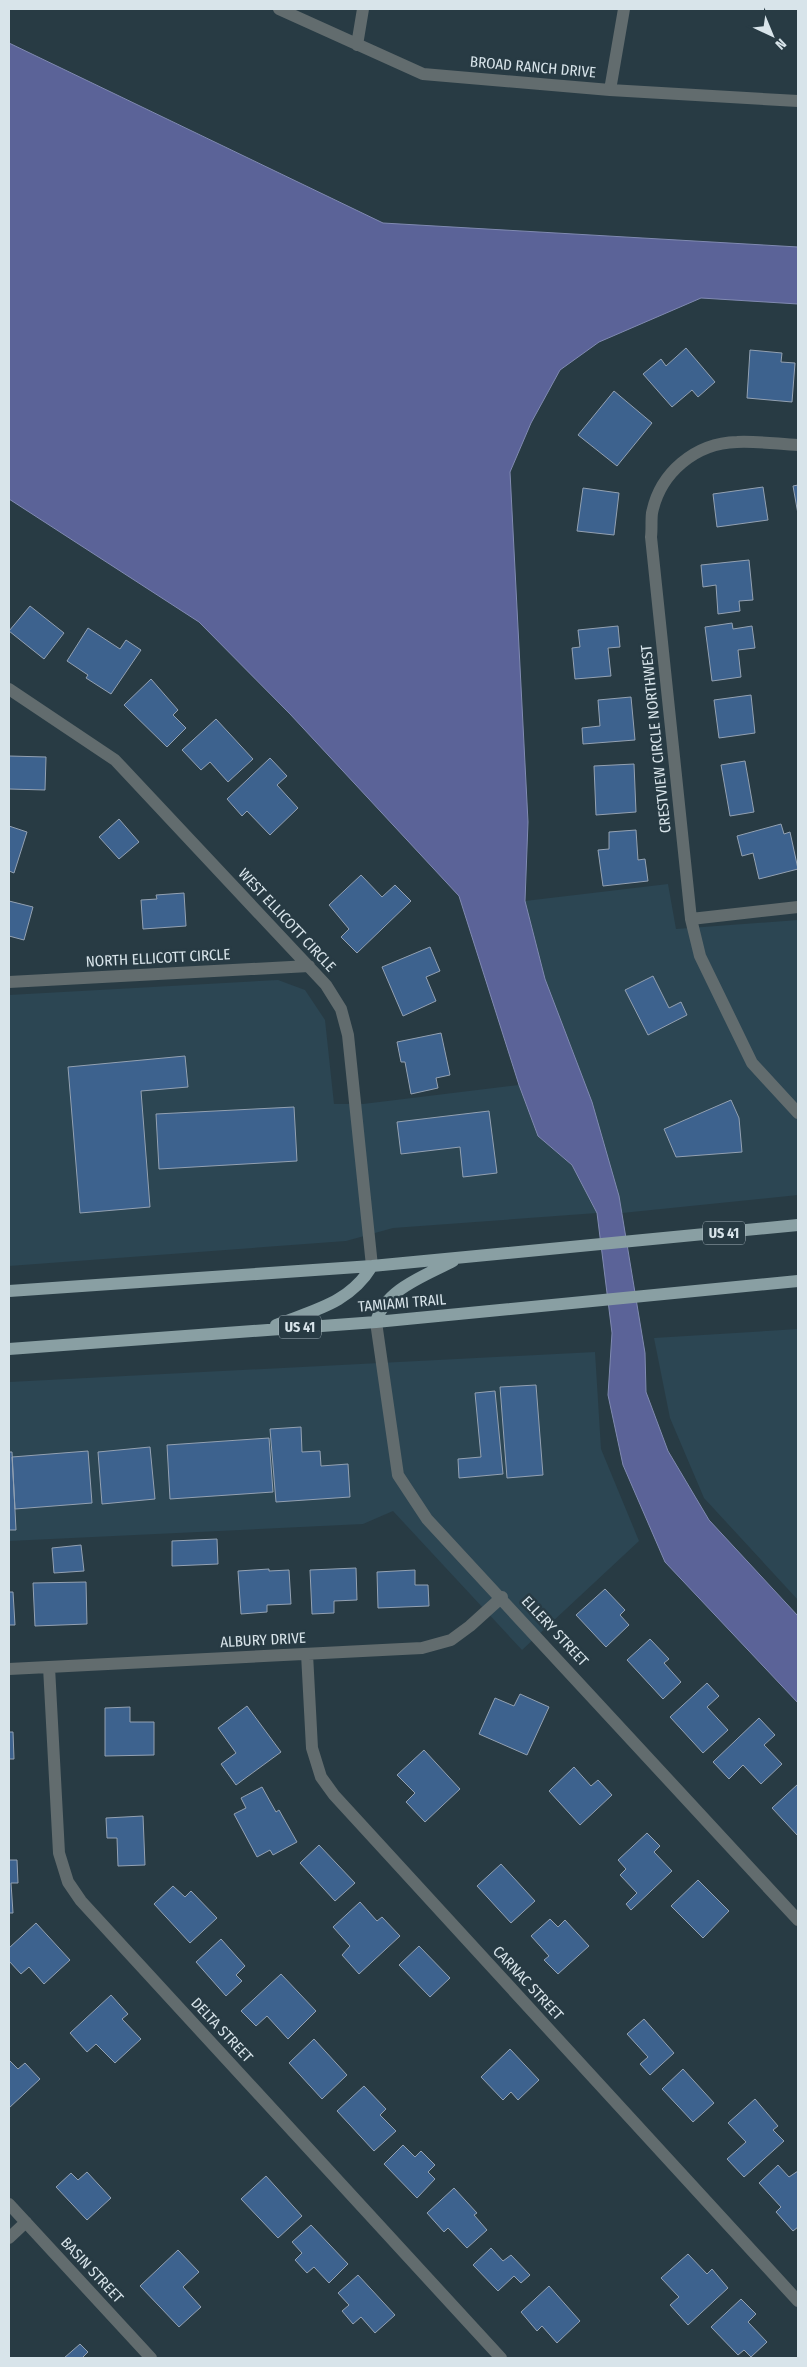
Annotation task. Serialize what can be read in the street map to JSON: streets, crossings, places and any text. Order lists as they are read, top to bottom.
{
  "streets": {
    "main road": ["US 41", "TAMIAMI TRAIL"],
    "street": [
      "BROAD RANCH DRIVE",
      "CRESTVIEW CIRCLE NORTHWEST",
      "WEST ELLICOTT CIRCLE",
      "NORTH ELLICOTT CIRCLE",
      "ELLERY STREET",
      "ALBURY DRIVE",
      "CARNAC STREET",
      "DELTA STREET",
      "BASIN STREET"
    ]
  },
  "crossings": [
    ["WEST ELLICOTT CIRCLE", "NORTH ELLICOTT CIRCLE"],
    ["WEST ELLICOTT CIRCLE", "US 41"],
    ["TAMIAMI TRAIL", "ELLERY STREET"],
    ["ELLERY STREET", "ALBURY DRIVE"],
    ["ALBURY DRIVE", "CARNAC STREET"],
    ["ALBURY DRIVE", "DELTA STREET"]
  ],
  "north": "bottom right"
}
